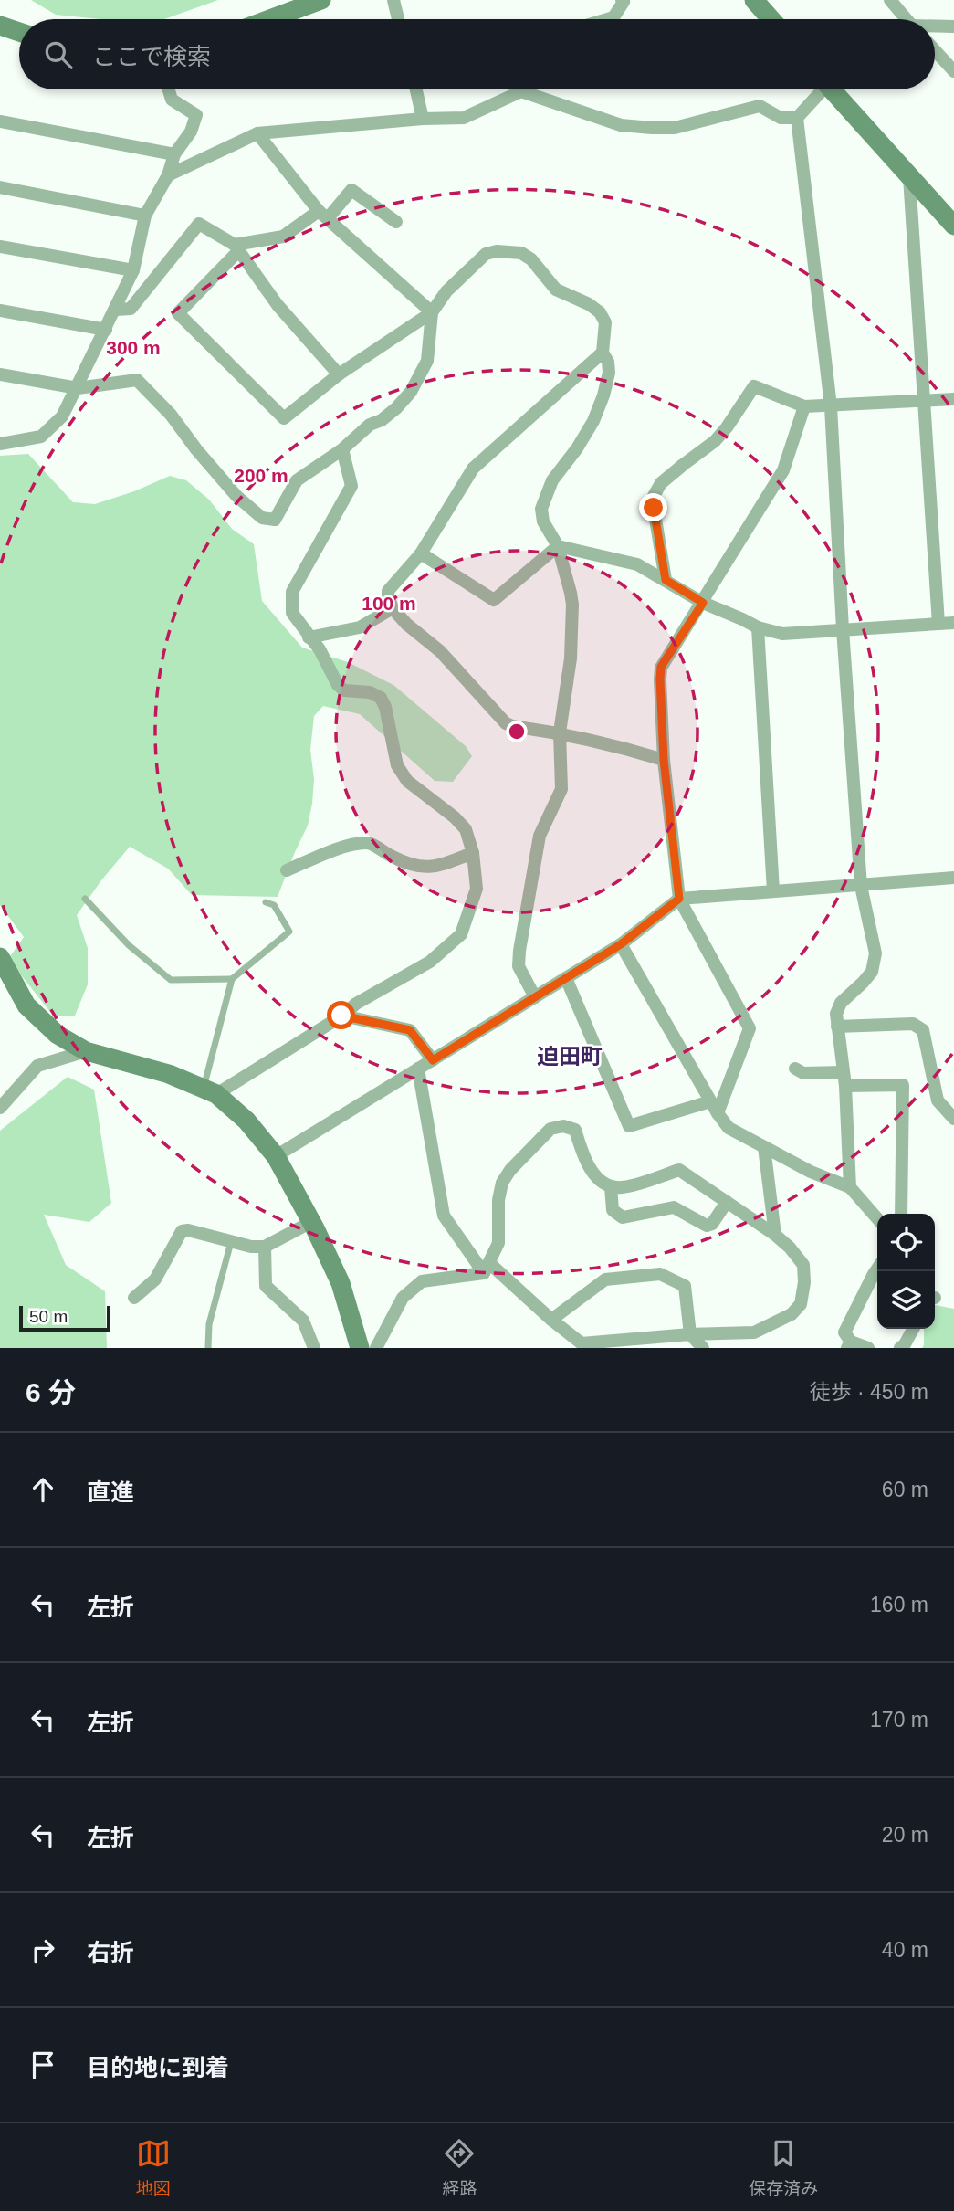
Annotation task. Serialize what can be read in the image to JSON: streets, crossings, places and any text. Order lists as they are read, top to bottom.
{
  "districts": ["迫田町"],
  "scale_bar": "50 m",
  "page": {
    "search": "ここで検索",
    "scale": "50 m",
    "heading": ["6 分", "徒歩 · 450 m"],
    "list": [
      ["直進", "60 m"],
      ["左折", "160 m"],
      ["左折", "170 m"],
      ["左折", "20 m"],
      ["右折", "40 m"],
      "目的地に到着"
    ],
    "nav": ["地図", "経路", "保存済み"]
  },
  "rings": ["300 m", "200 m", "100 m"]
}
